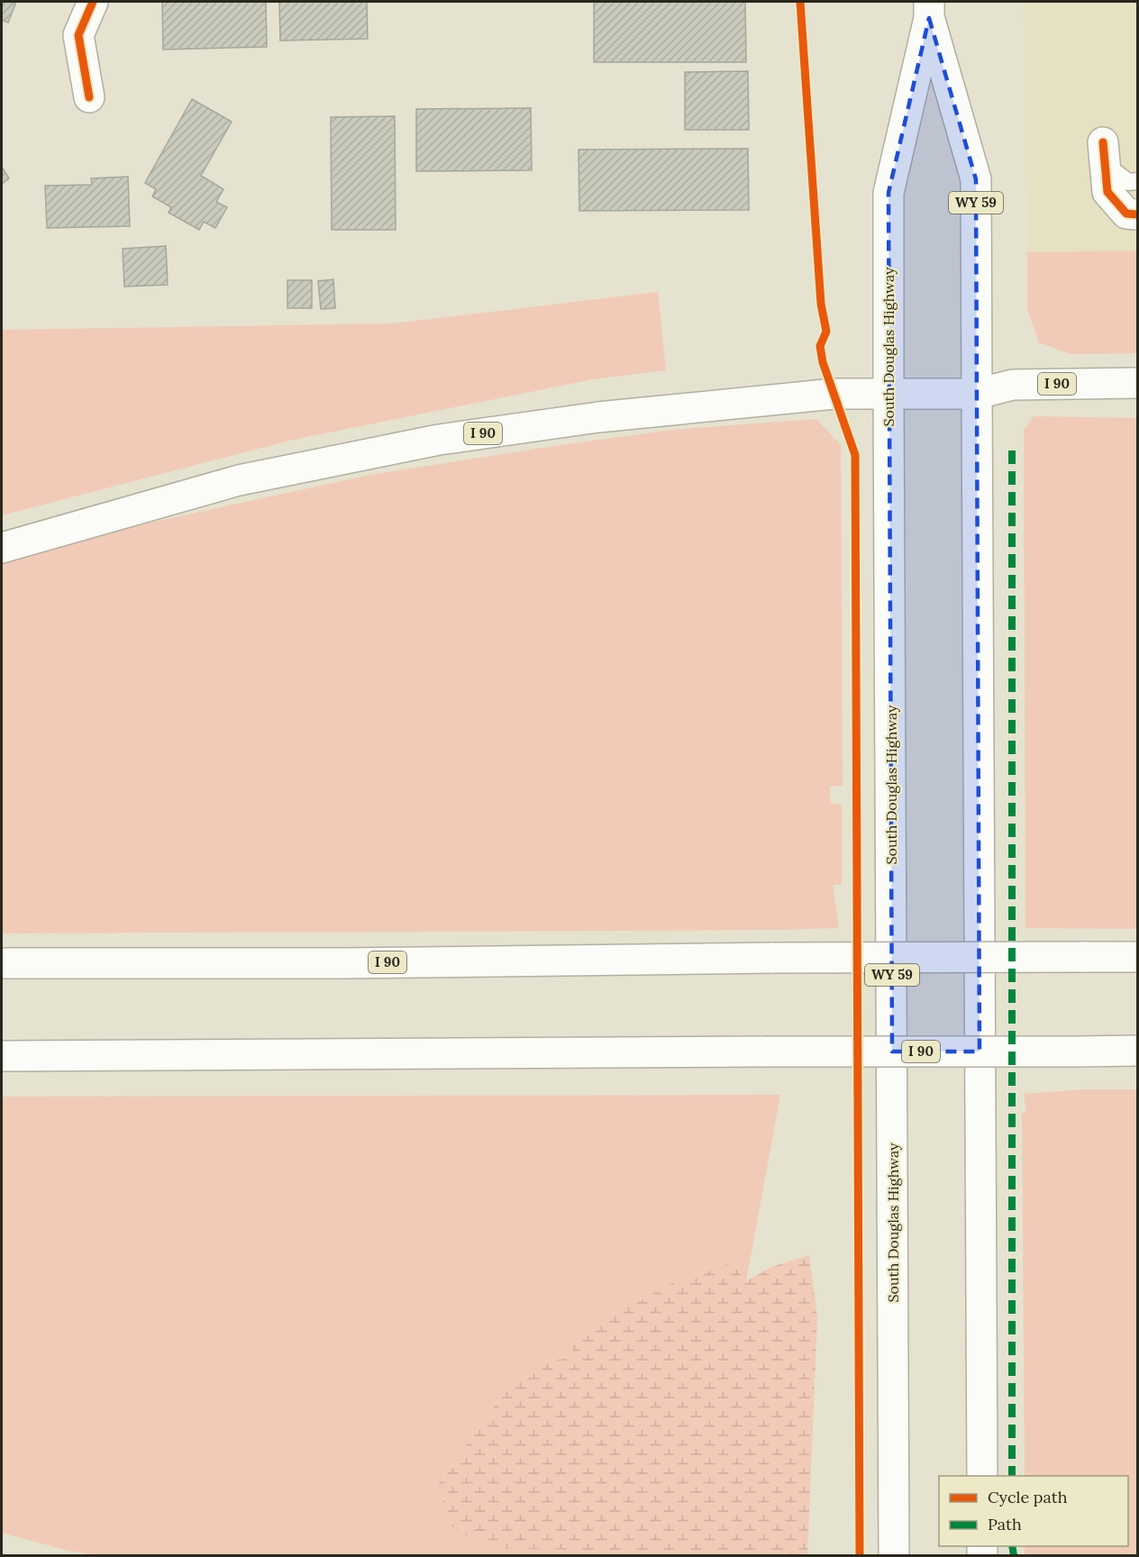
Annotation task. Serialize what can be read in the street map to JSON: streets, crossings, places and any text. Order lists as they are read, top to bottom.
{
  "streets": {
    "main road": ["WY 59", "South Douglas Highway", "I 90"]
  },
  "crossings": [
    ["South Douglas Highway", "I 90"]
  ],
  "legend": ["Cycle path", "Path"]
}
